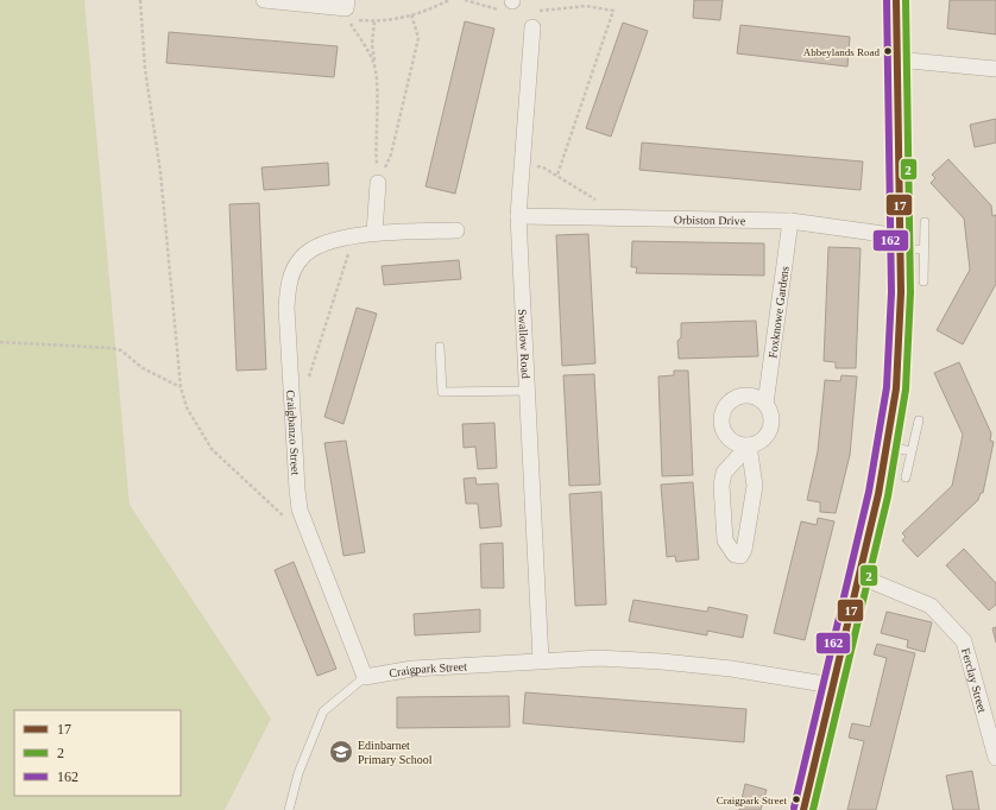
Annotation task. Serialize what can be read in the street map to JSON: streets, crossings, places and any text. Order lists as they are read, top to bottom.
{
  "streets": {
    "street": [
      "Orbiston Drive",
      "Foxknowe Gardens",
      "Swallow Road",
      "Craigbanzo Street",
      "Craigpark Street",
      "Ferclay Street"
    ]
  },
  "crossings": [
    ["Orbiston Drive", "Foxknowe Gardens"],
    ["Orbiston Drive", "Swallow Road"],
    ["Swallow Road", "Craigpark Street"],
    ["Craigbanzo Street", "Craigpark Street"]
  ],
  "places": {
    "other": ["Abbeylands Road", "Craigpark Street"],
    "school or university": ["Edinbarnet Primary School"]
  },
  "lines": ["transit line 17", "transit line 2", "transit line 162"],
  "legend": ["17", "2", "162"]
}
